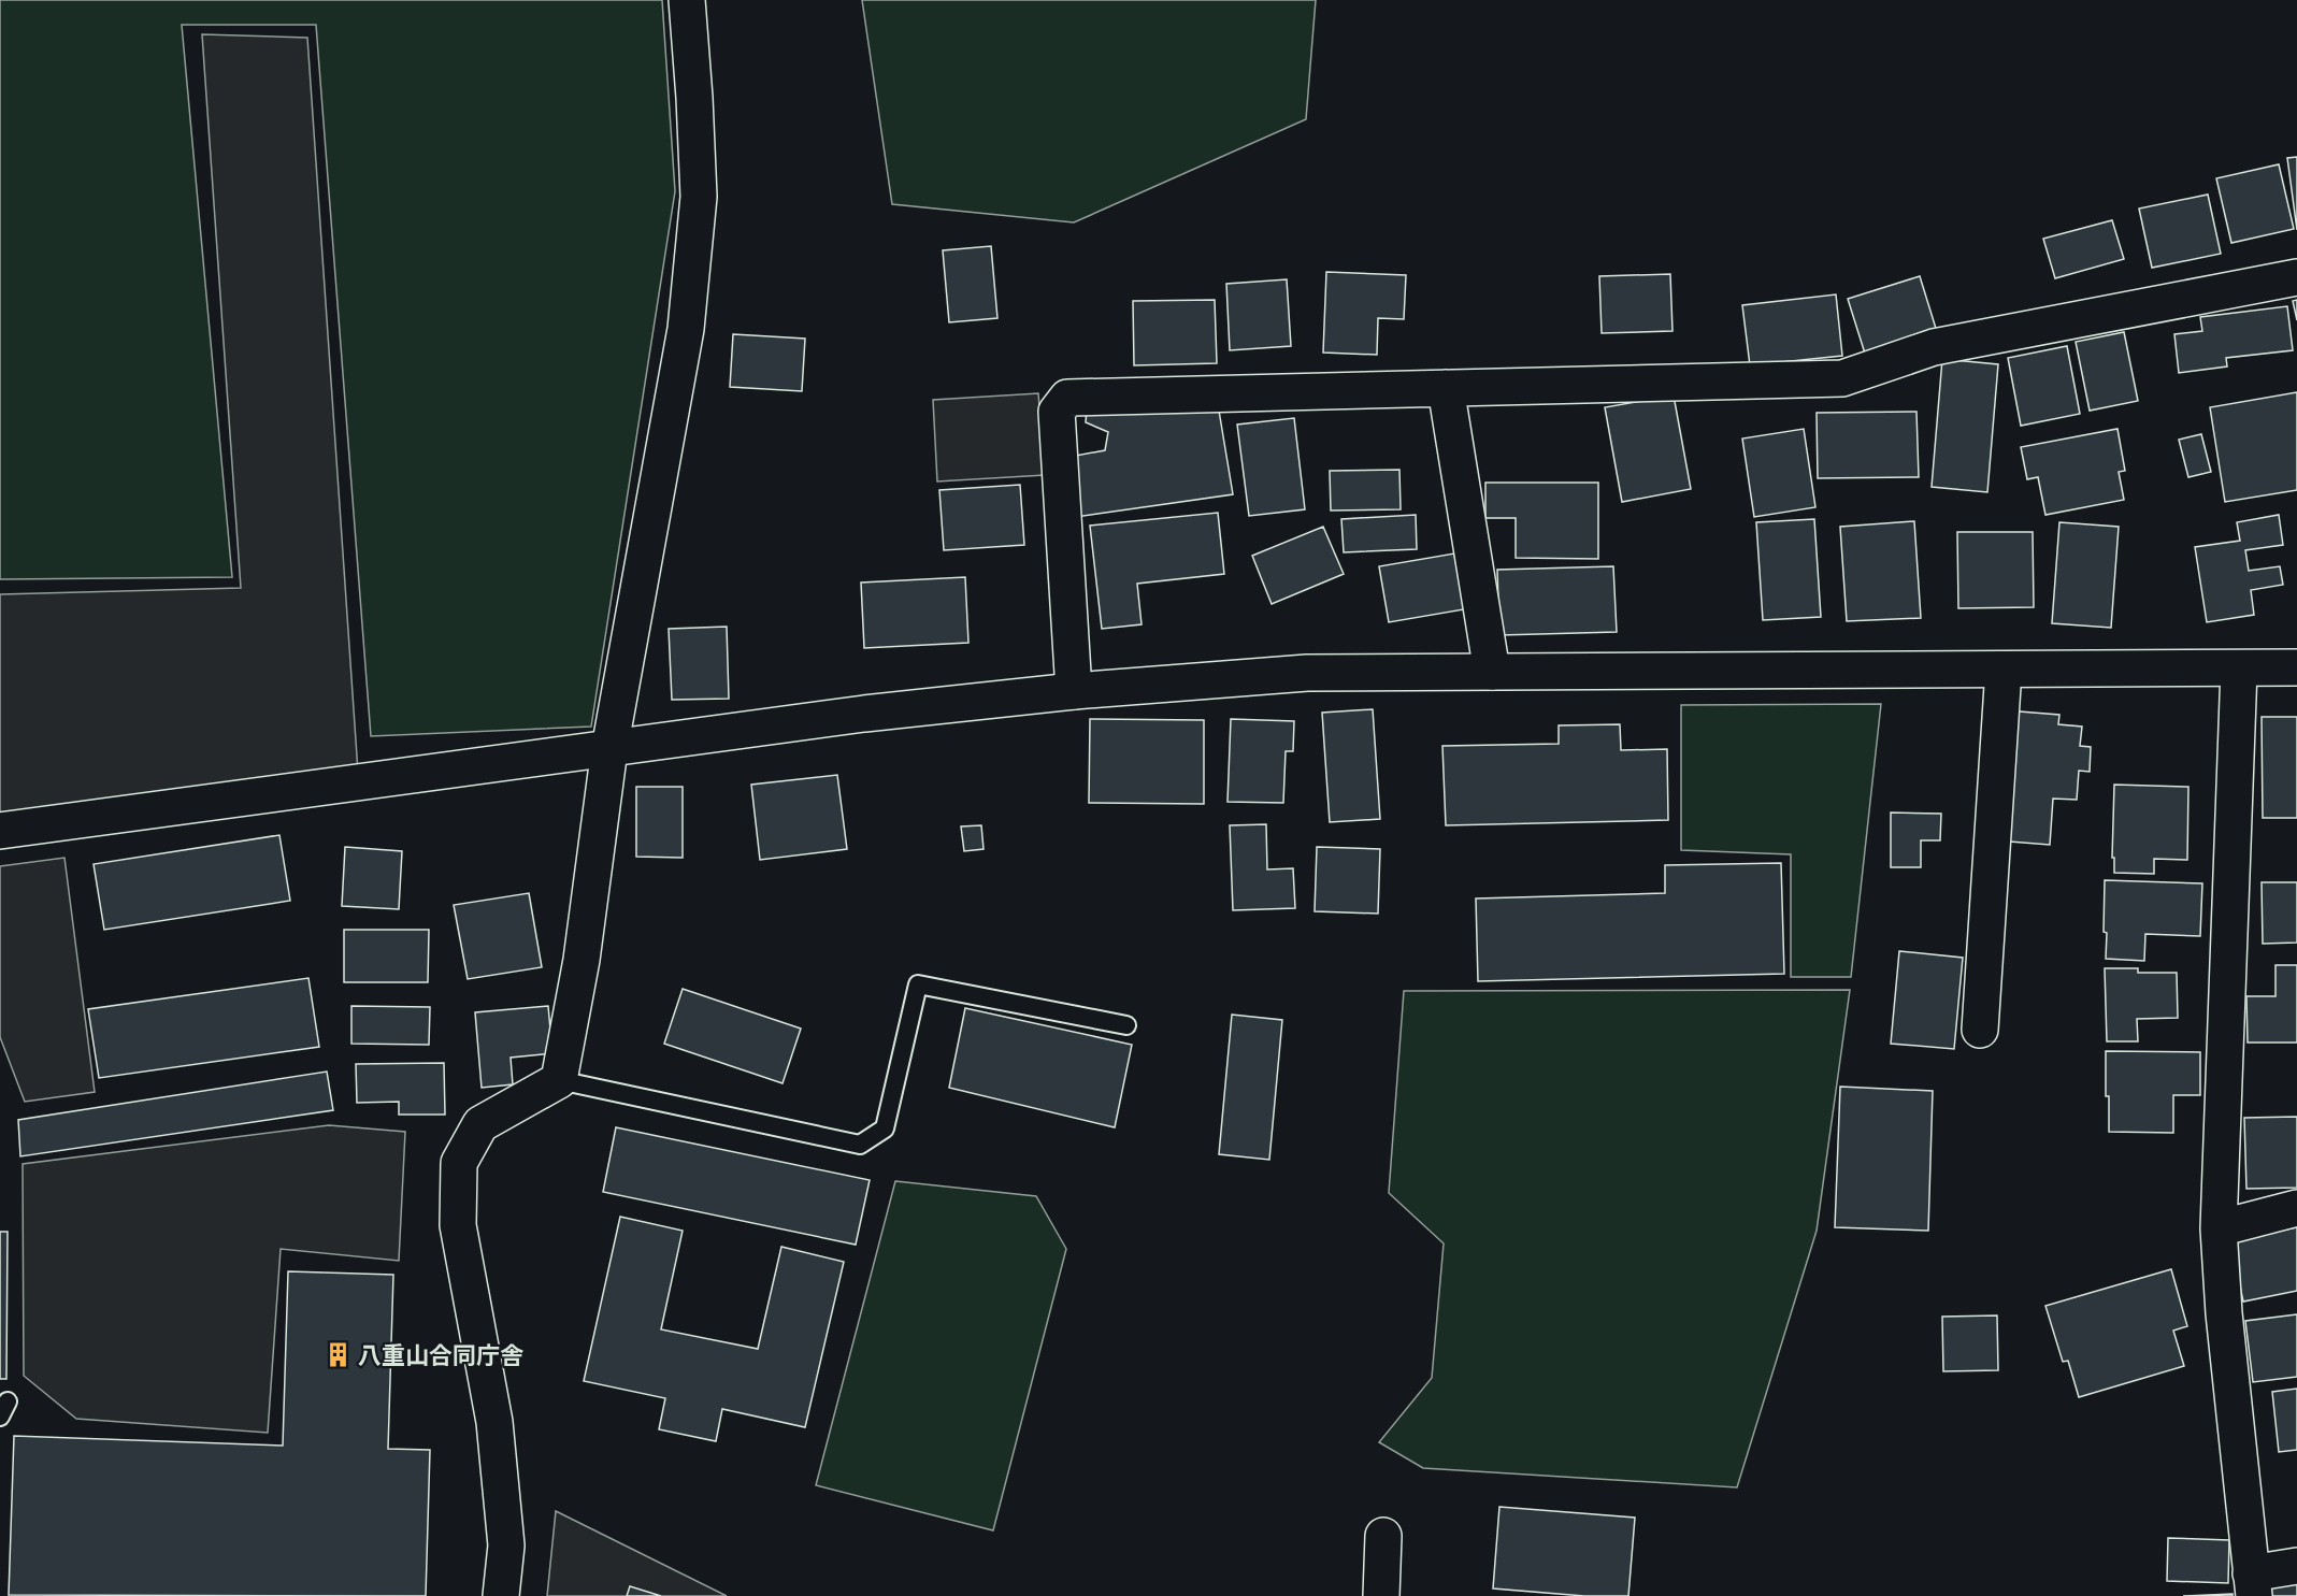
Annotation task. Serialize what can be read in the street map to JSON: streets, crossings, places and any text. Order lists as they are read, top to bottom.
{
  "places": {
    "building": ["八重山合同庁舎"]
  }
}
